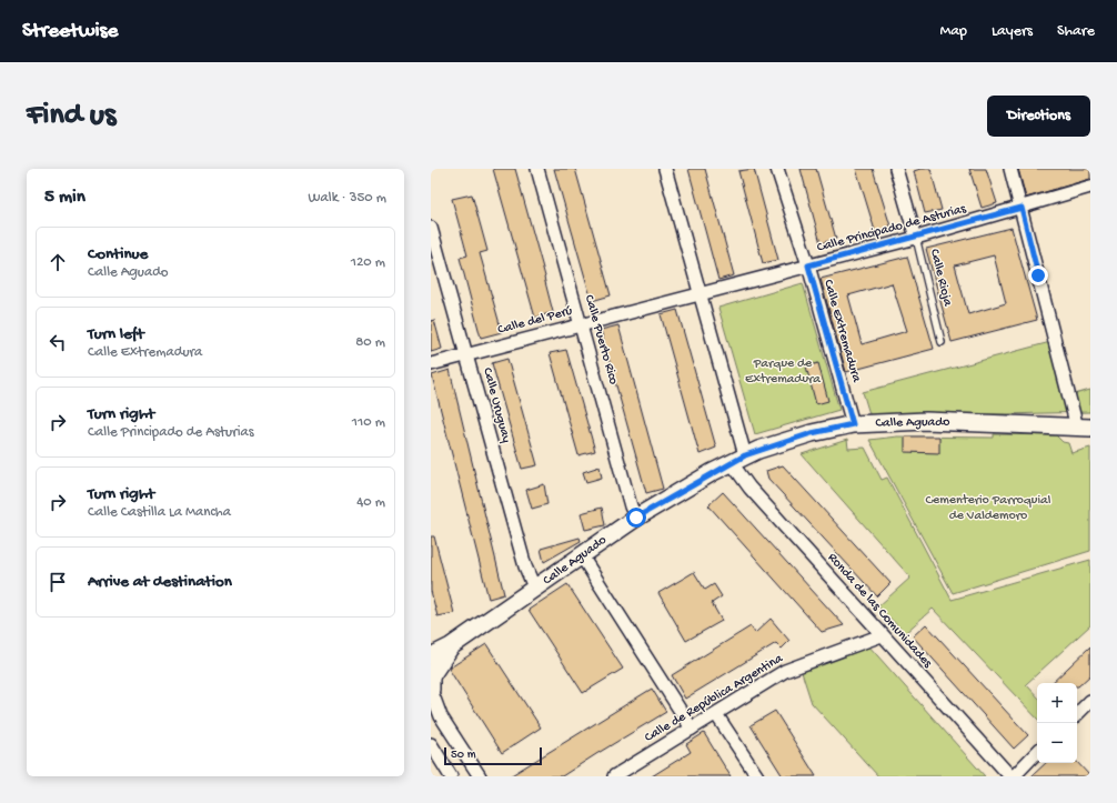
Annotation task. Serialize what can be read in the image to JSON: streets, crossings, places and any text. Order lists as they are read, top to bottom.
{
  "streets": {
    "street": [
      "Calle Principado de Asturias",
      "Calle Rioja",
      "Calle del Perú",
      "Calle Extremadura",
      "Calle Puerto Rico",
      "Calle Uruguay",
      "Calle Aguado",
      "Ronda de las Comunidades",
      "Calle de República Argentina"
    ]
  },
  "crossings": [
    ["Calle Principado de Asturias", "Calle Rioja"],
    ["Calle Principado de Asturias", "Calle del Perú"],
    ["Calle Principado de Asturias", "Calle Extremadura"],
    ["Calle del Perú", "Calle Puerto Rico"],
    ["Calle del Perú", "Calle Uruguay"],
    ["Calle Extremadura", "Calle Aguado"],
    ["Calle Puerto Rico", "Calle Aguado"],
    ["Calle Uruguay", "Calle Aguado"],
    ["Calle Aguado", "Ronda de las Comunidades"],
    ["Ronda de las Comunidades", "Calle de República Argentina"]
  ],
  "parks": ["Parque de Extremadura", "Cementerio Parroquial de Valdemoro"],
  "scale_bar": "50 m",
  "page": {
    "header": "Streetwise",
    "nav": ["Map", "Layers", "Share"],
    "buttons": "Directions",
    "title": "Find us",
    "heading": ["5 min", "Walk · 350 m"],
    "list": [
      ["Continue", "Calle Aguado", "120 m"],
      ["Turn left", "Calle Extremadura", "80 m"],
      ["Turn right", "Calle Principado de Asturias", "110 m"],
      ["Turn right", "Calle Castilla La Mancha", "40 m"],
      "Arrive at destination"
    ],
    "map_buttons": ["+", "−"],
    "scale": "50 m"
  }
}
